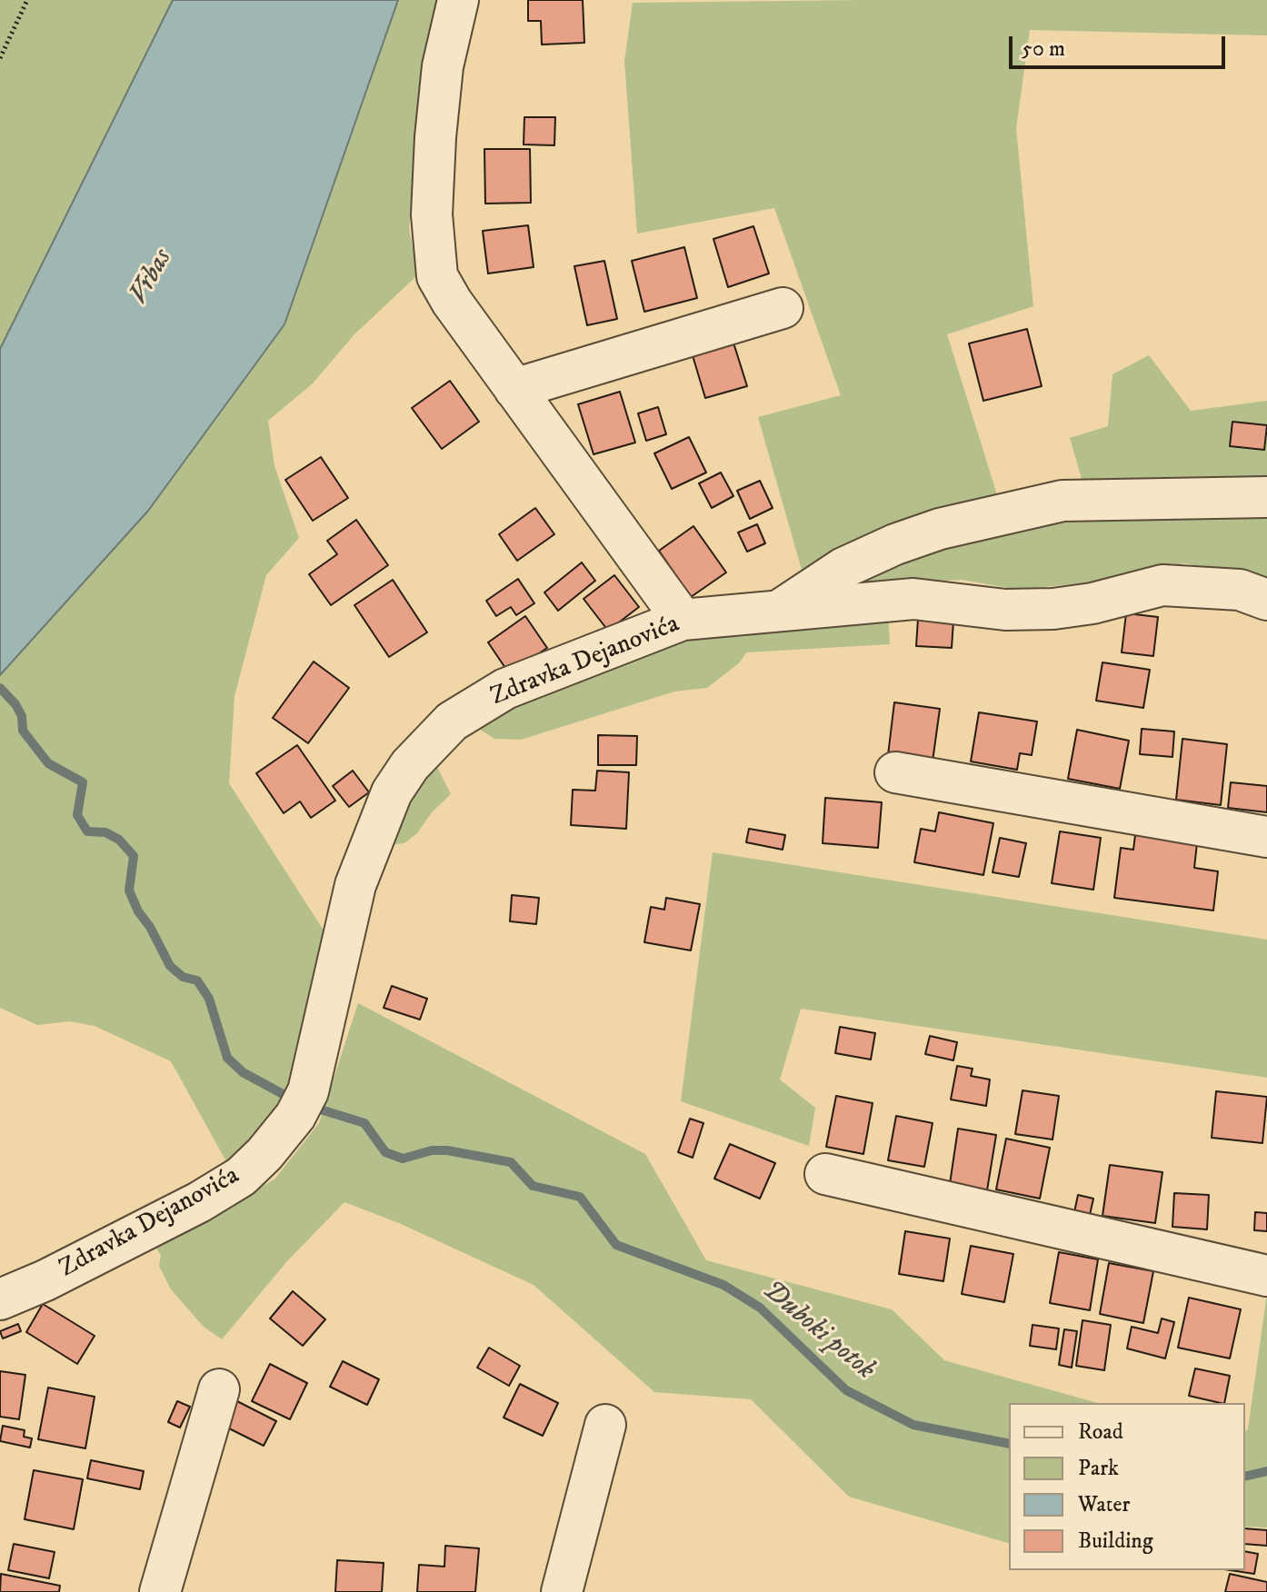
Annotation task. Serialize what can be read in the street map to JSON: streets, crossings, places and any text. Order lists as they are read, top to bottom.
{
  "streets": {
    "street": ["Zdravka Dejanovića"]
  },
  "water": ["Vrbas", "Duboki potok"],
  "legend": [
    "Road",
    "Park",
    "Water",
    "Building"
  ],
  "scale_bar": "50 m"
}
